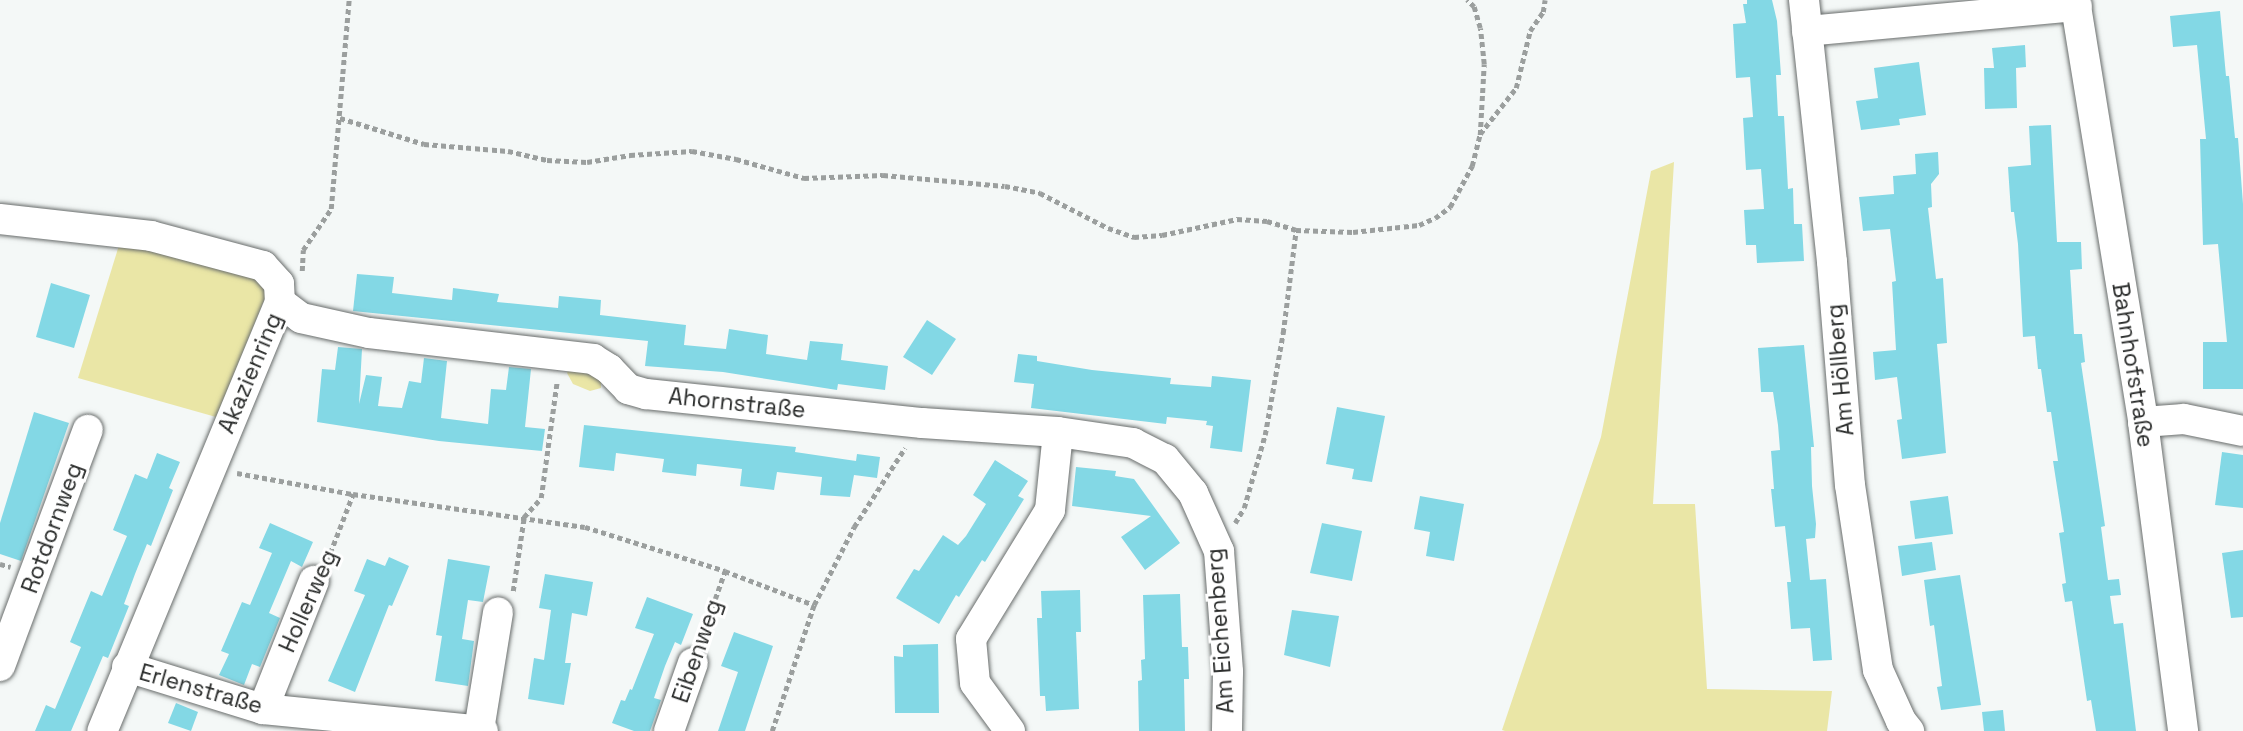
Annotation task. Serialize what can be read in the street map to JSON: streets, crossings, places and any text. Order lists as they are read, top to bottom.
{
  "streets": {
    "street": [
      "Bahnhofstraße",
      "Am Höllberg",
      "Akazienring",
      "Ahornstraße",
      "Rotdornweg",
      "Hollerweg",
      "Am Eichenberg",
      "Eibenweg",
      "Erlenstraße"
    ]
  },
  "crossings": [
    ["Akazienring", "Ahornstraße"],
    ["Akazienring", "Erlenstraße"],
    ["Ahornstraße", "Am Eichenberg"],
    ["Hollerweg", "Erlenstraße"]
  ]
}
